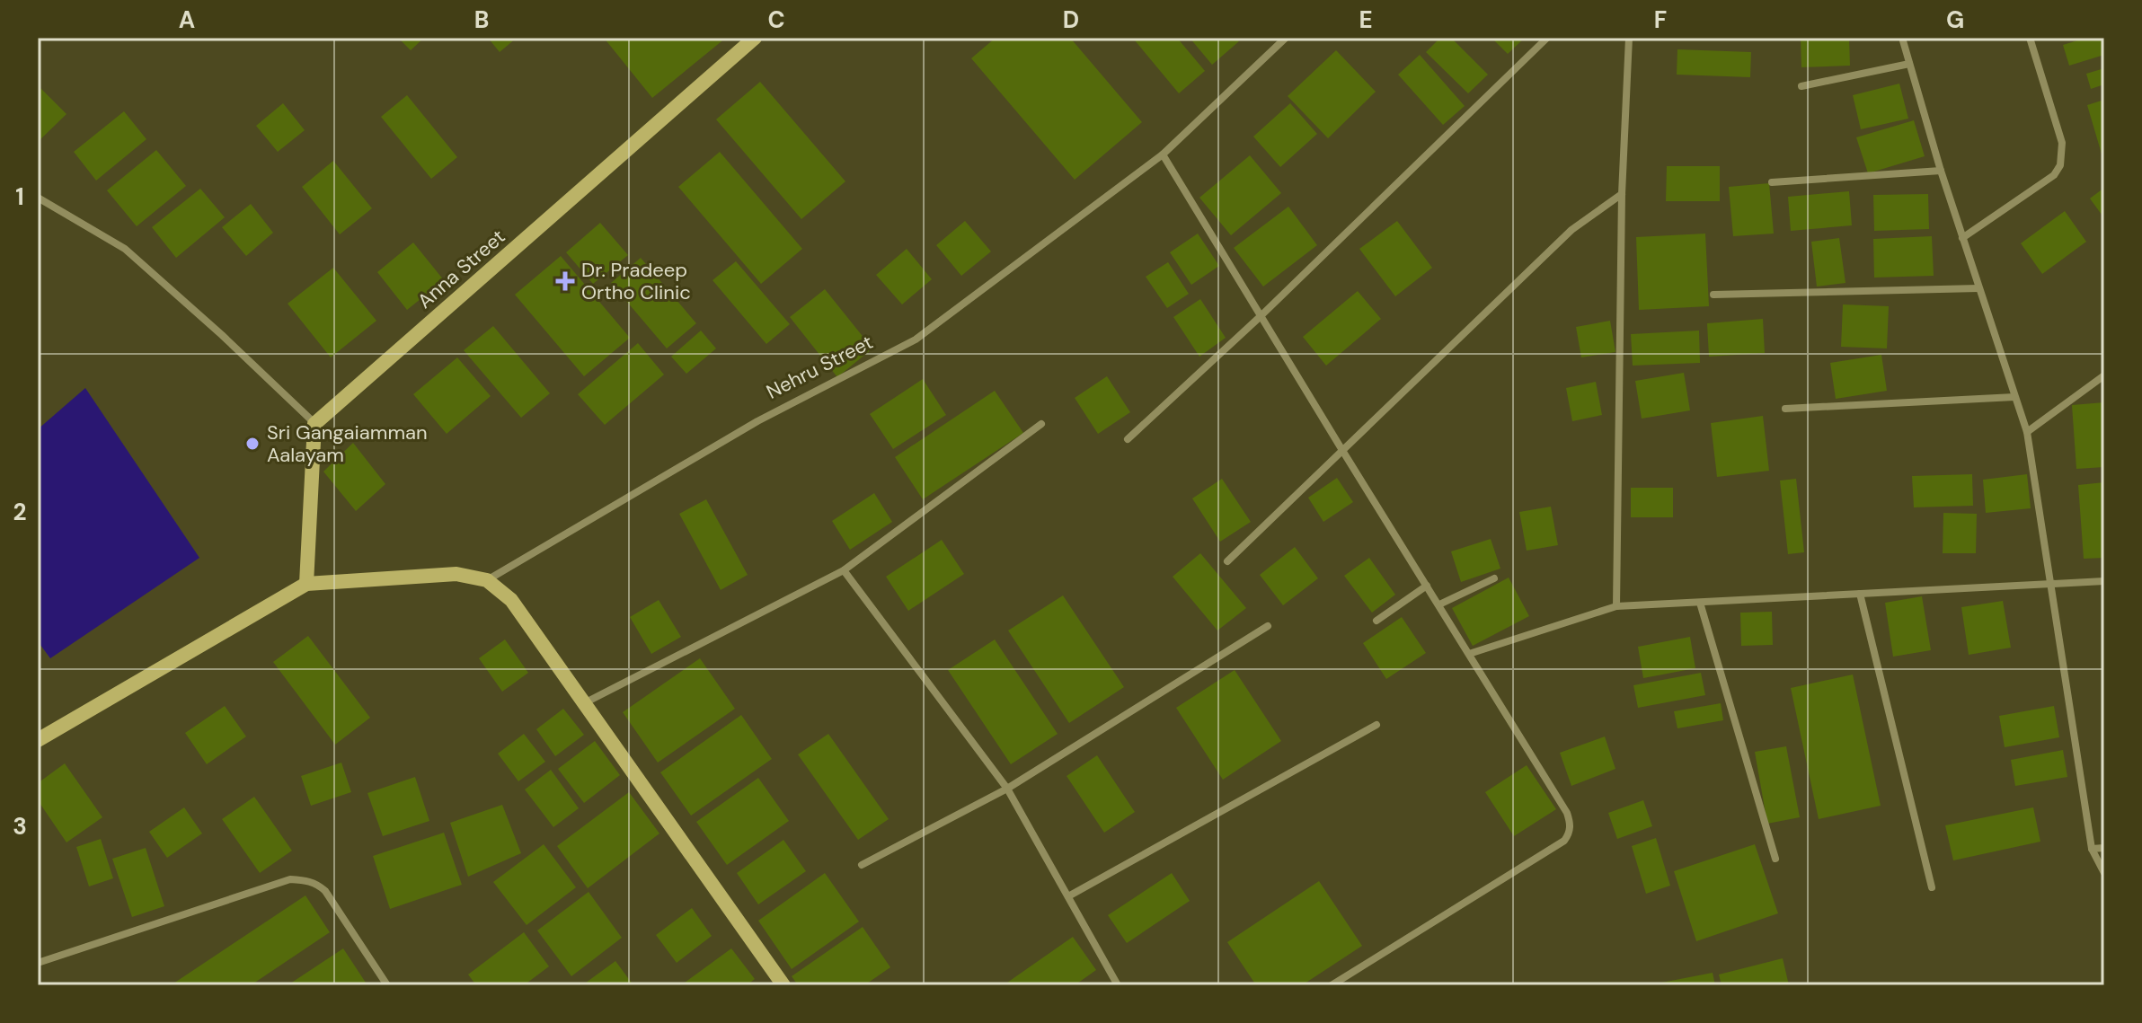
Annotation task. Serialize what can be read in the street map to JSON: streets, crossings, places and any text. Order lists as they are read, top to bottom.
{
  "streets": {
    "street": ["Anna Street", "Nehru Street"]
  },
  "places": {
    "health": ["Dr. Pradeep Ortho Clinic"],
    "other": ["Sri Gangaiamman Aalayam"]
  },
  "grid": {
    "columns": [
      "A",
      "B",
      "C",
      "D",
      "E",
      "F",
      "G"
    ],
    "rows": ["1", "2", "3"]
  }
}
